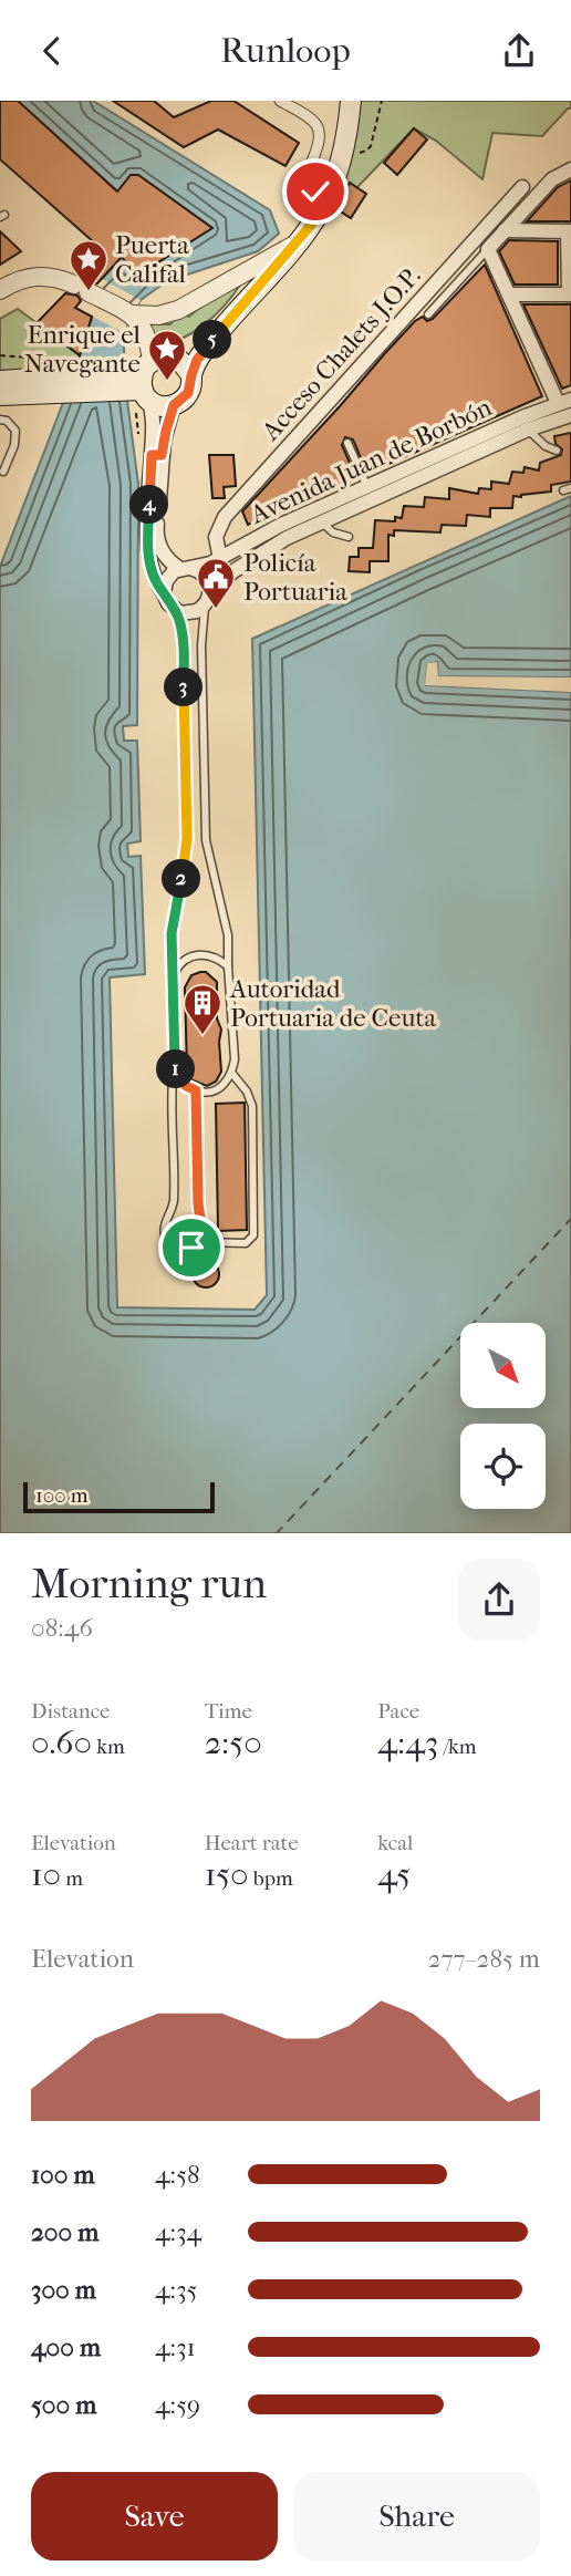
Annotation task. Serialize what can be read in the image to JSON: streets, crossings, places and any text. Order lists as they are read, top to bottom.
{
  "streets": {
    "street": ["Acceso Chalets J.O.P.", "Avenida Juan de Borbón"]
  },
  "crossings": [
    ["Acceso Chalets J.O.P.", "Avenida Juan de Borbón"]
  ],
  "places": {
    "place": ["Puerta Califal", "Enrique el Navegante"],
    "public building": ["Policía Portuaria"],
    "building": ["Autoridad Portuaria de Ceuta"]
  },
  "scale_bar": "100 m",
  "north": "bottom right",
  "page": {
    "header": "Runloop",
    "pins": [
      "5",
      "4",
      "3",
      "2",
      "1"
    ],
    "scale": "100 m",
    "heading": ["Morning run", "08:46"],
    "stats": [
      ["Distance", "0.60 km"],
      ["Time", "2:50"],
      ["Pace", "4:43 /km"],
      ["Elevation", "10 m"],
      ["Heart rate", "150 bpm"],
      ["kcal", "45"]
    ],
    "chart": ["Elevation", "277–285 m"],
    "list": [
      {
        "name": "100 m",
        "note": "4:58"
      },
      {
        "name": "200 m",
        "note": "4:34"
      },
      {
        "name": "300 m",
        "note": "4:35"
      },
      {
        "name": "400 m",
        "note": "4:31"
      },
      {
        "name": "500 m",
        "note": "4:59"
      }
    ],
    "buttons": ["Save", "Share"]
  }
}
